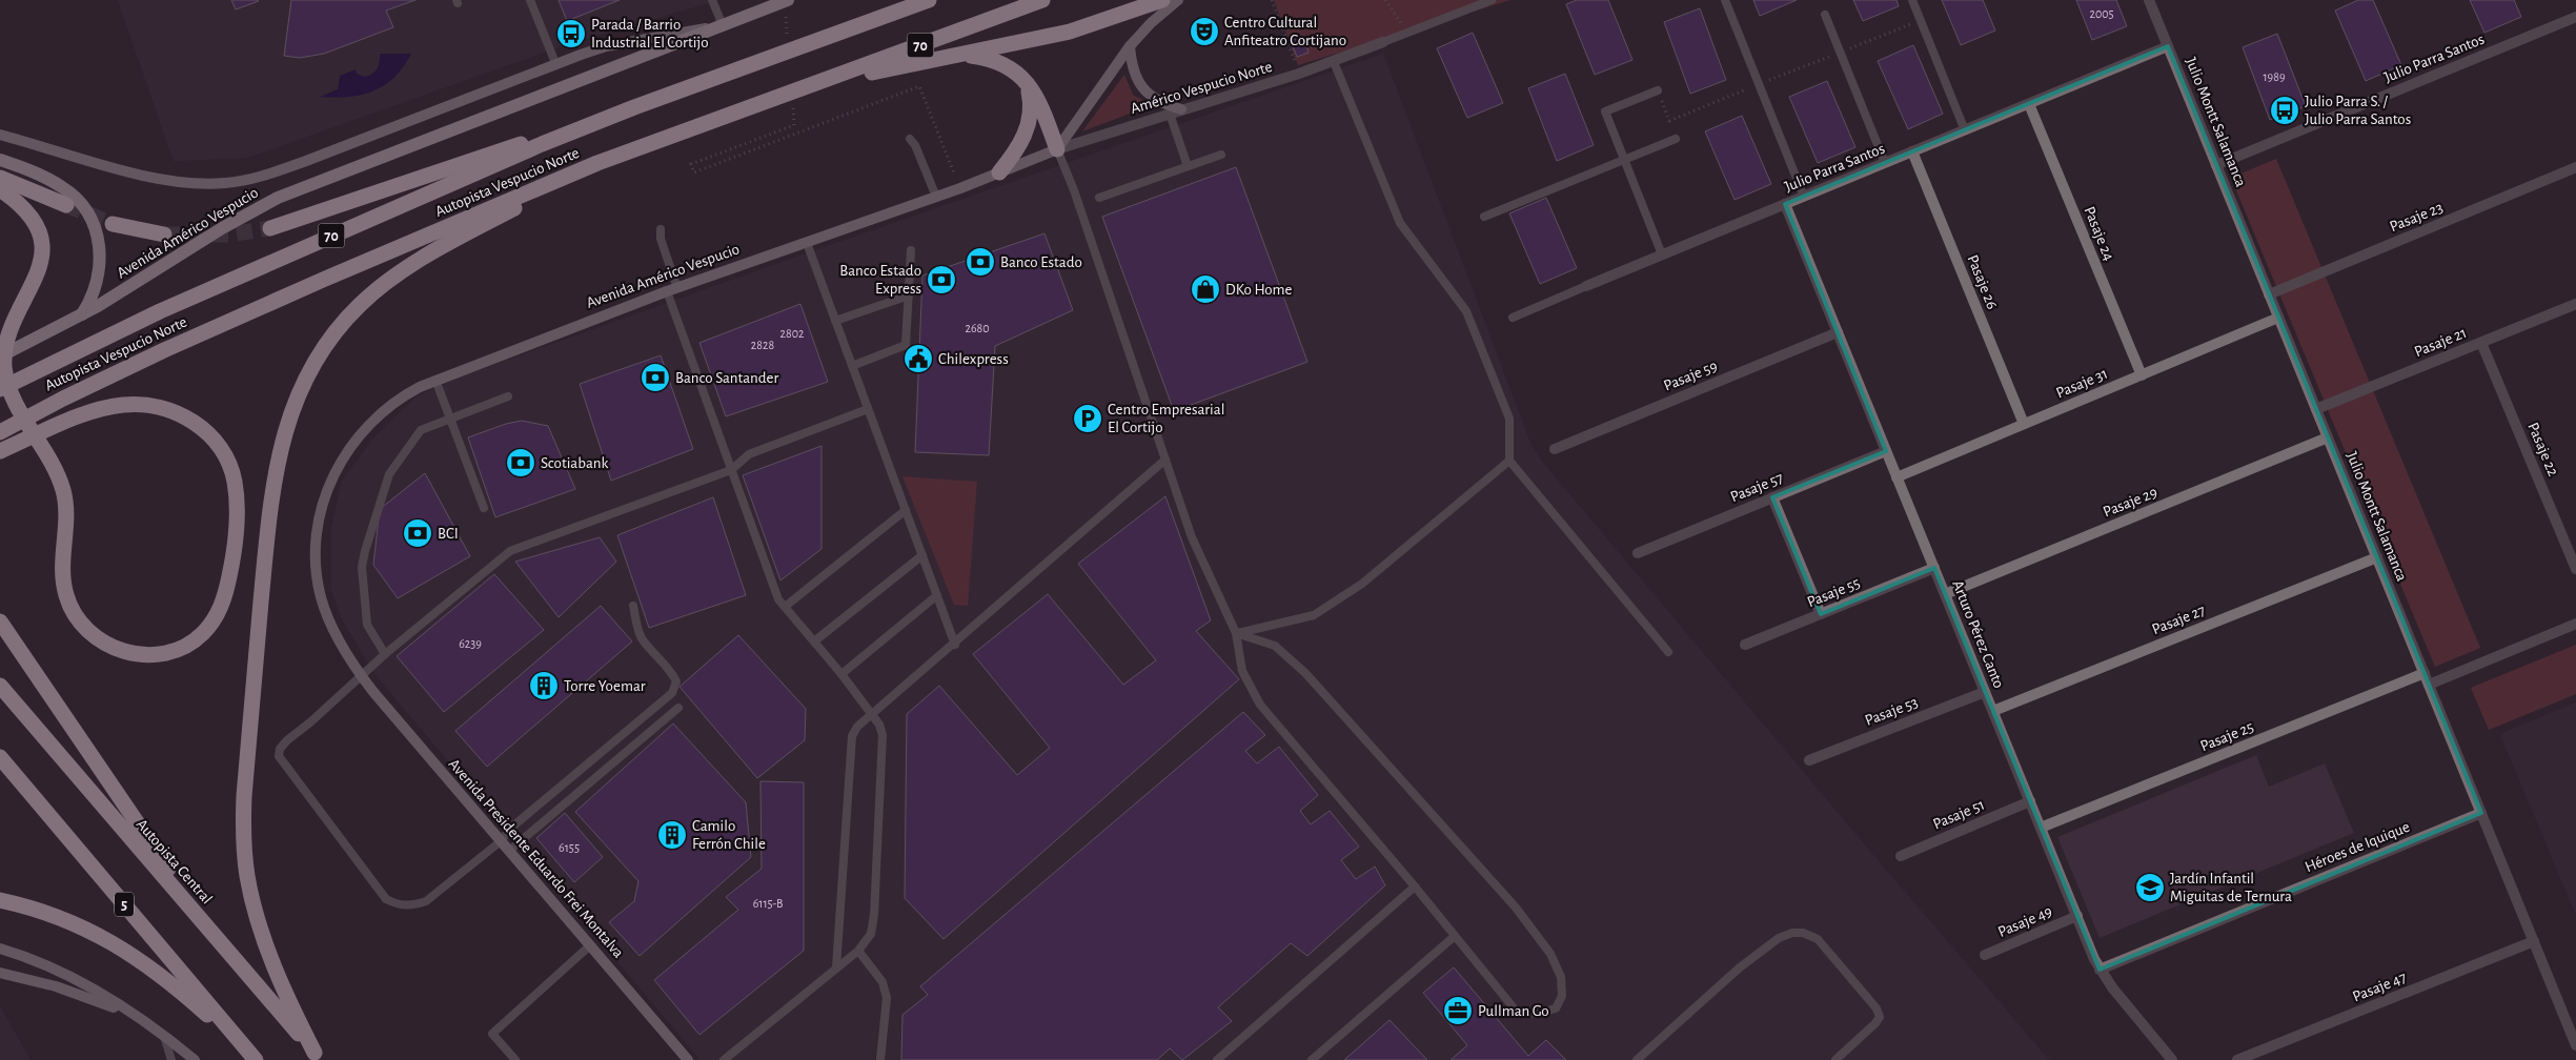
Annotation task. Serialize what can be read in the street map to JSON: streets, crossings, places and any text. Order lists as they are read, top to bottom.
{
  "streets": {
    "highway": [
      "70",
      "Autopista Vespucio Norte",
      "Autopista Central",
      "5"
    ],
    "main road": ["Avenida Américo Vespucio", "Avenida Presidente Eduardo Frei Montalva"],
    "street": [
      "Julio Parra Santos",
      "Américo Vespucio Norte",
      "Julio Montt Salamanca",
      "Pasaje 23",
      "Pasaje 24",
      "Pasaje 26",
      "Pasaje 21",
      "Pasaje 59",
      "Pasaje 31",
      "Pasaje 22",
      "Pasaje 57",
      "Pasaje 29",
      "Pasaje 55",
      "Pasaje 27",
      "Arturo Pérez Canto",
      "Pasaje 53",
      "Pasaje 25",
      "Pasaje 51",
      "Héroes de Iquique",
      "Pasaje 49",
      "Pasaje 47"
    ]
  },
  "crossings": [
    ["Julio Parra Santos", "Julio Montt Salamanca"],
    ["Julio Parra Santos", "Pasaje 24"],
    ["Julio Parra Santos", "Pasaje 26"],
    ["Julio Parra Santos", "Arturo Pérez Canto"],
    ["Américo Vespucio Norte", "Avenida Américo Vespucio"],
    ["Julio Montt Salamanca", "Pasaje 23"],
    ["Julio Montt Salamanca", "Pasaje 21"],
    ["Julio Montt Salamanca", "Pasaje 31"],
    ["Julio Montt Salamanca", "Pasaje 29"],
    ["Julio Montt Salamanca", "Pasaje 27"],
    ["Julio Montt Salamanca", "Pasaje 25"],
    ["Julio Montt Salamanca", "Héroes de Iquique"],
    ["Julio Montt Salamanca", "Pasaje 47"],
    ["Avenida Américo Vespucio", "Avenida Presidente Eduardo Frei Montalva"],
    ["Pasaje 24", "Pasaje 31"],
    ["Pasaje 26", "Pasaje 31"],
    ["Pasaje 21", "Pasaje 22"],
    ["Pasaje 59", "Arturo Pérez Canto"],
    ["Pasaje 31", "Arturo Pérez Canto"],
    ["Pasaje 57", "Arturo Pérez Canto"],
    ["Pasaje 29", "Arturo Pérez Canto"],
    ["Pasaje 55", "Arturo Pérez Canto"],
    ["Pasaje 27", "Arturo Pérez Canto"],
    ["Arturo Pérez Canto", "Pasaje 53"],
    ["Arturo Pérez Canto", "Pasaje 25"],
    ["Arturo Pérez Canto", "Pasaje 51"],
    ["Arturo Pérez Canto", "Héroes de Iquique"],
    ["Arturo Pérez Canto", "Pasaje 49"]
  ],
  "places": {
    "theatre": ["Centro Cultural Anfiteatro Cortijano"],
    "bus stop": ["Parada / Barrio Industrial El Cortijo", "Julio Parra S. / Julio Parra Santos"],
    "bank": [
      "Banco Estado",
      "Banco Estado Express",
      "Banco Santander",
      "Scotiabank",
      "BCI"
    ],
    "shop": ["DKo Home"],
    "public building": ["Chilexpress"],
    "parking": ["Centro Empresarial El Cortijo"],
    "building": ["Torre Yoemar", "Camilo Ferrón Chile"],
    "school or university": ["Jardín Infantil Miguitas de Ternura"],
    "office": ["Pullman Go"]
  },
  "house_numbers": [
    "2005",
    "1989",
    "2680",
    "2802",
    "2828",
    "6239",
    "6155",
    "6115-B"
  ]
}
